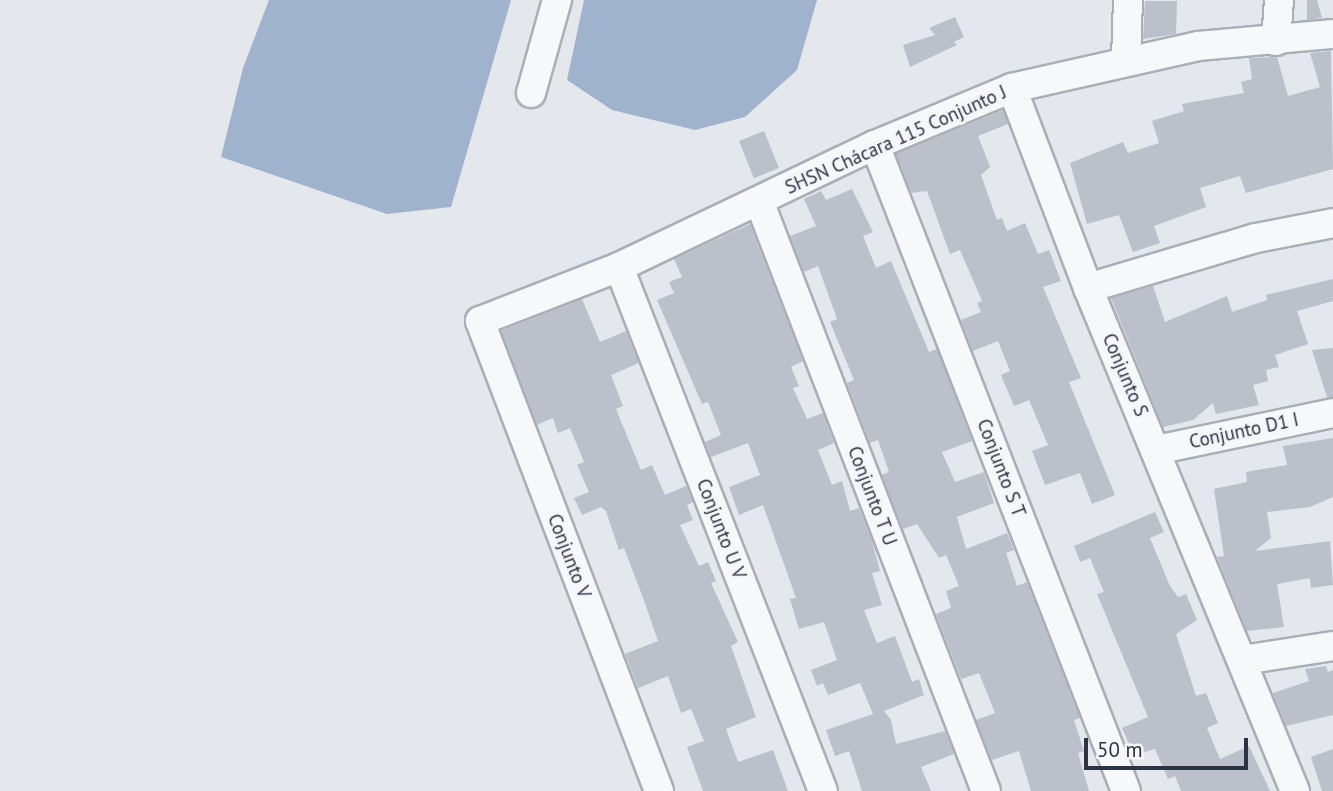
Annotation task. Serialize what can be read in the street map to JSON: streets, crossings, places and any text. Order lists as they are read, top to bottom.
{
  "streets": {
    "street": [
      "SHSN Chácara 115 Conjunto J",
      "Conjunto S",
      "Conjunto D1 I",
      "Conjunto S T",
      "Conjunto T U",
      "Conjunto U V",
      "Conjunto V"
    ]
  },
  "crossings": [
    ["SHSN Chácara 115 Conjunto J", "Conjunto S"],
    ["SHSN Chácara 115 Conjunto J", "Conjunto S T"],
    ["SHSN Chácara 115 Conjunto J", "Conjunto T U"],
    ["SHSN Chácara 115 Conjunto J", "Conjunto U V"],
    ["SHSN Chácara 115 Conjunto J", "Conjunto V"],
    ["Conjunto S", "Conjunto D1 I"]
  ],
  "scale_bar": "50 m"
}
